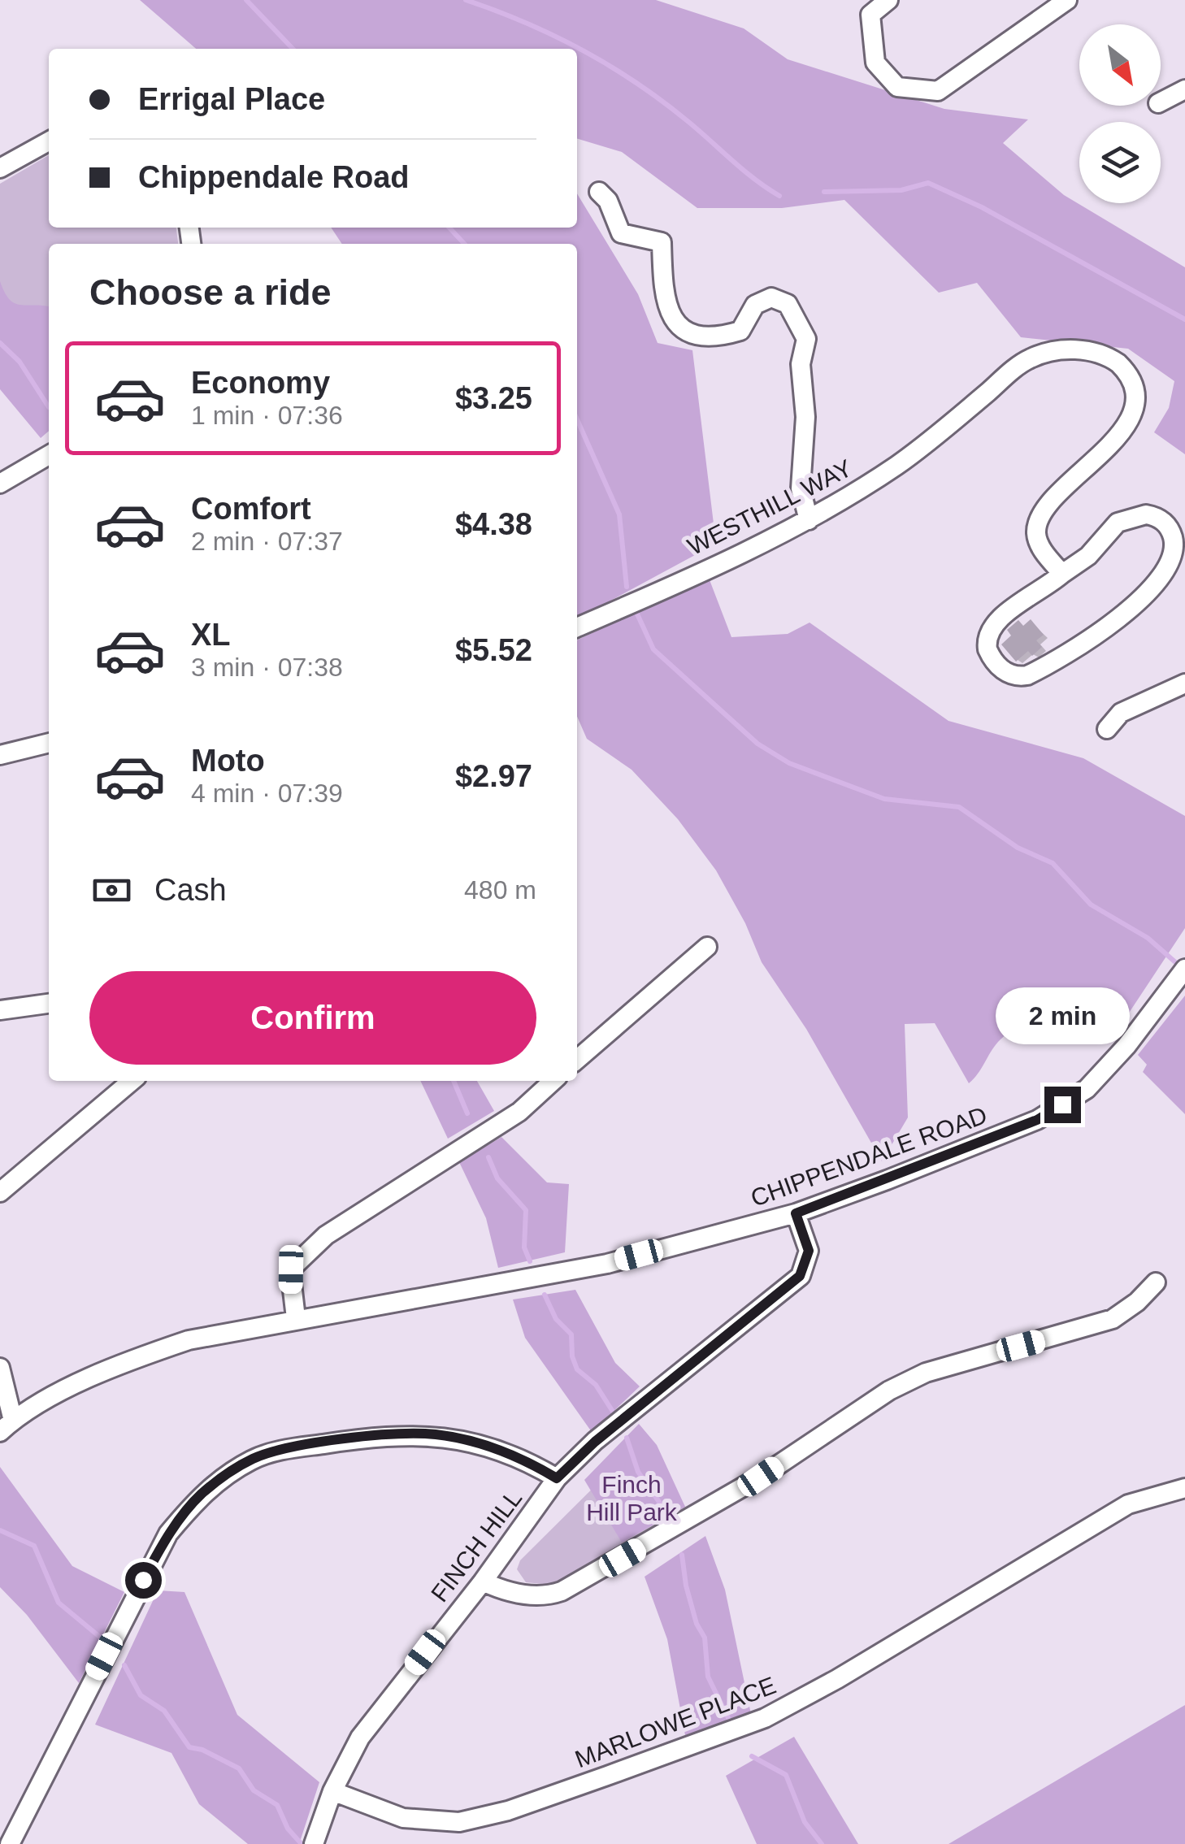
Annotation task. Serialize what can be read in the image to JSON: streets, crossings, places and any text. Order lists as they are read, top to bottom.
{
  "streets": {
    "street": [
      "WESTHILL WAY",
      "CHIPPENDALE ROAD",
      "FINCH HILL",
      "MARLOWE PLACE"
    ]
  },
  "crossings": [
    ["CHIPPENDALE ROAD", "FINCH HILL"],
    ["FINCH HILL", "MARLOWE PLACE"]
  ],
  "parks": ["Finch Hill Park"],
  "north": "bottom right",
  "page": {
    "banner": ["Errigal Place", "Chippendale Road"],
    "heading": "Choose a ride",
    "list": [
      {
        "name": "Economy",
        "note": "1 min · 07:36",
        "value": "$3.25"
      },
      {
        "name": "Comfort",
        "note": "2 min · 07:37",
        "value": "$4.38"
      },
      {
        "name": "XL",
        "note": "3 min · 07:38",
        "value": "$5.52"
      },
      {
        "name": "Moto",
        "note": "4 min · 07:39",
        "value": "$2.97"
      }
    ],
    "pay": ["Cash", "480 m"],
    "buttons": "Confirm",
    "bubble": "2 min"
  }
}
